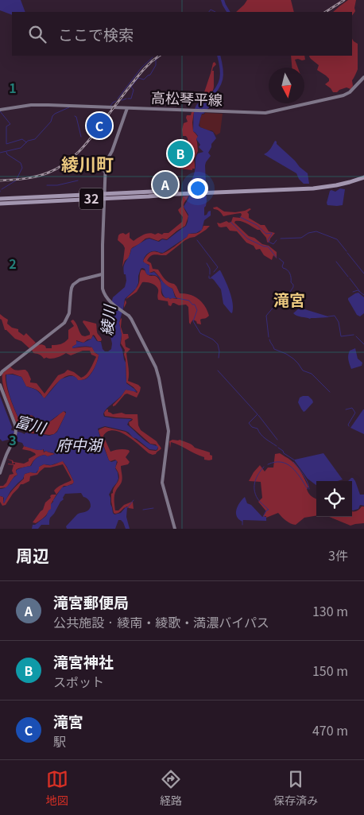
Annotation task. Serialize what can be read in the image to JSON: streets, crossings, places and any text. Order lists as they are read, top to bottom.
{
  "streets": {
    "highway": ["32"],
    "main road": ["高松琴平線"]
  },
  "districts": ["綾川町", "滝宮"],
  "water": ["綾川", "富川", "府中湖"],
  "north": "bottom",
  "page": {
    "search": "ここで検索",
    "pins": ["C", "B", "A"],
    "heading": ["周辺", "3件"],
    "list": [
      {
        "mark": "A",
        "name": "滝宮郵便局",
        "note": "公共施設 · 綾南・綾歌・満濃バイパス",
        "value": "130 m"
      },
      {
        "mark": "B",
        "name": "滝宮神社",
        "note": "スポット",
        "value": "150 m"
      },
      {
        "mark": "C",
        "name": "滝宮",
        "note": "駅",
        "value": "470 m"
      }
    ],
    "nav": ["地図", "経路", "保存済み"]
  },
  "grid": {
    "rows": ["1", "2", "3"]
  }
}
